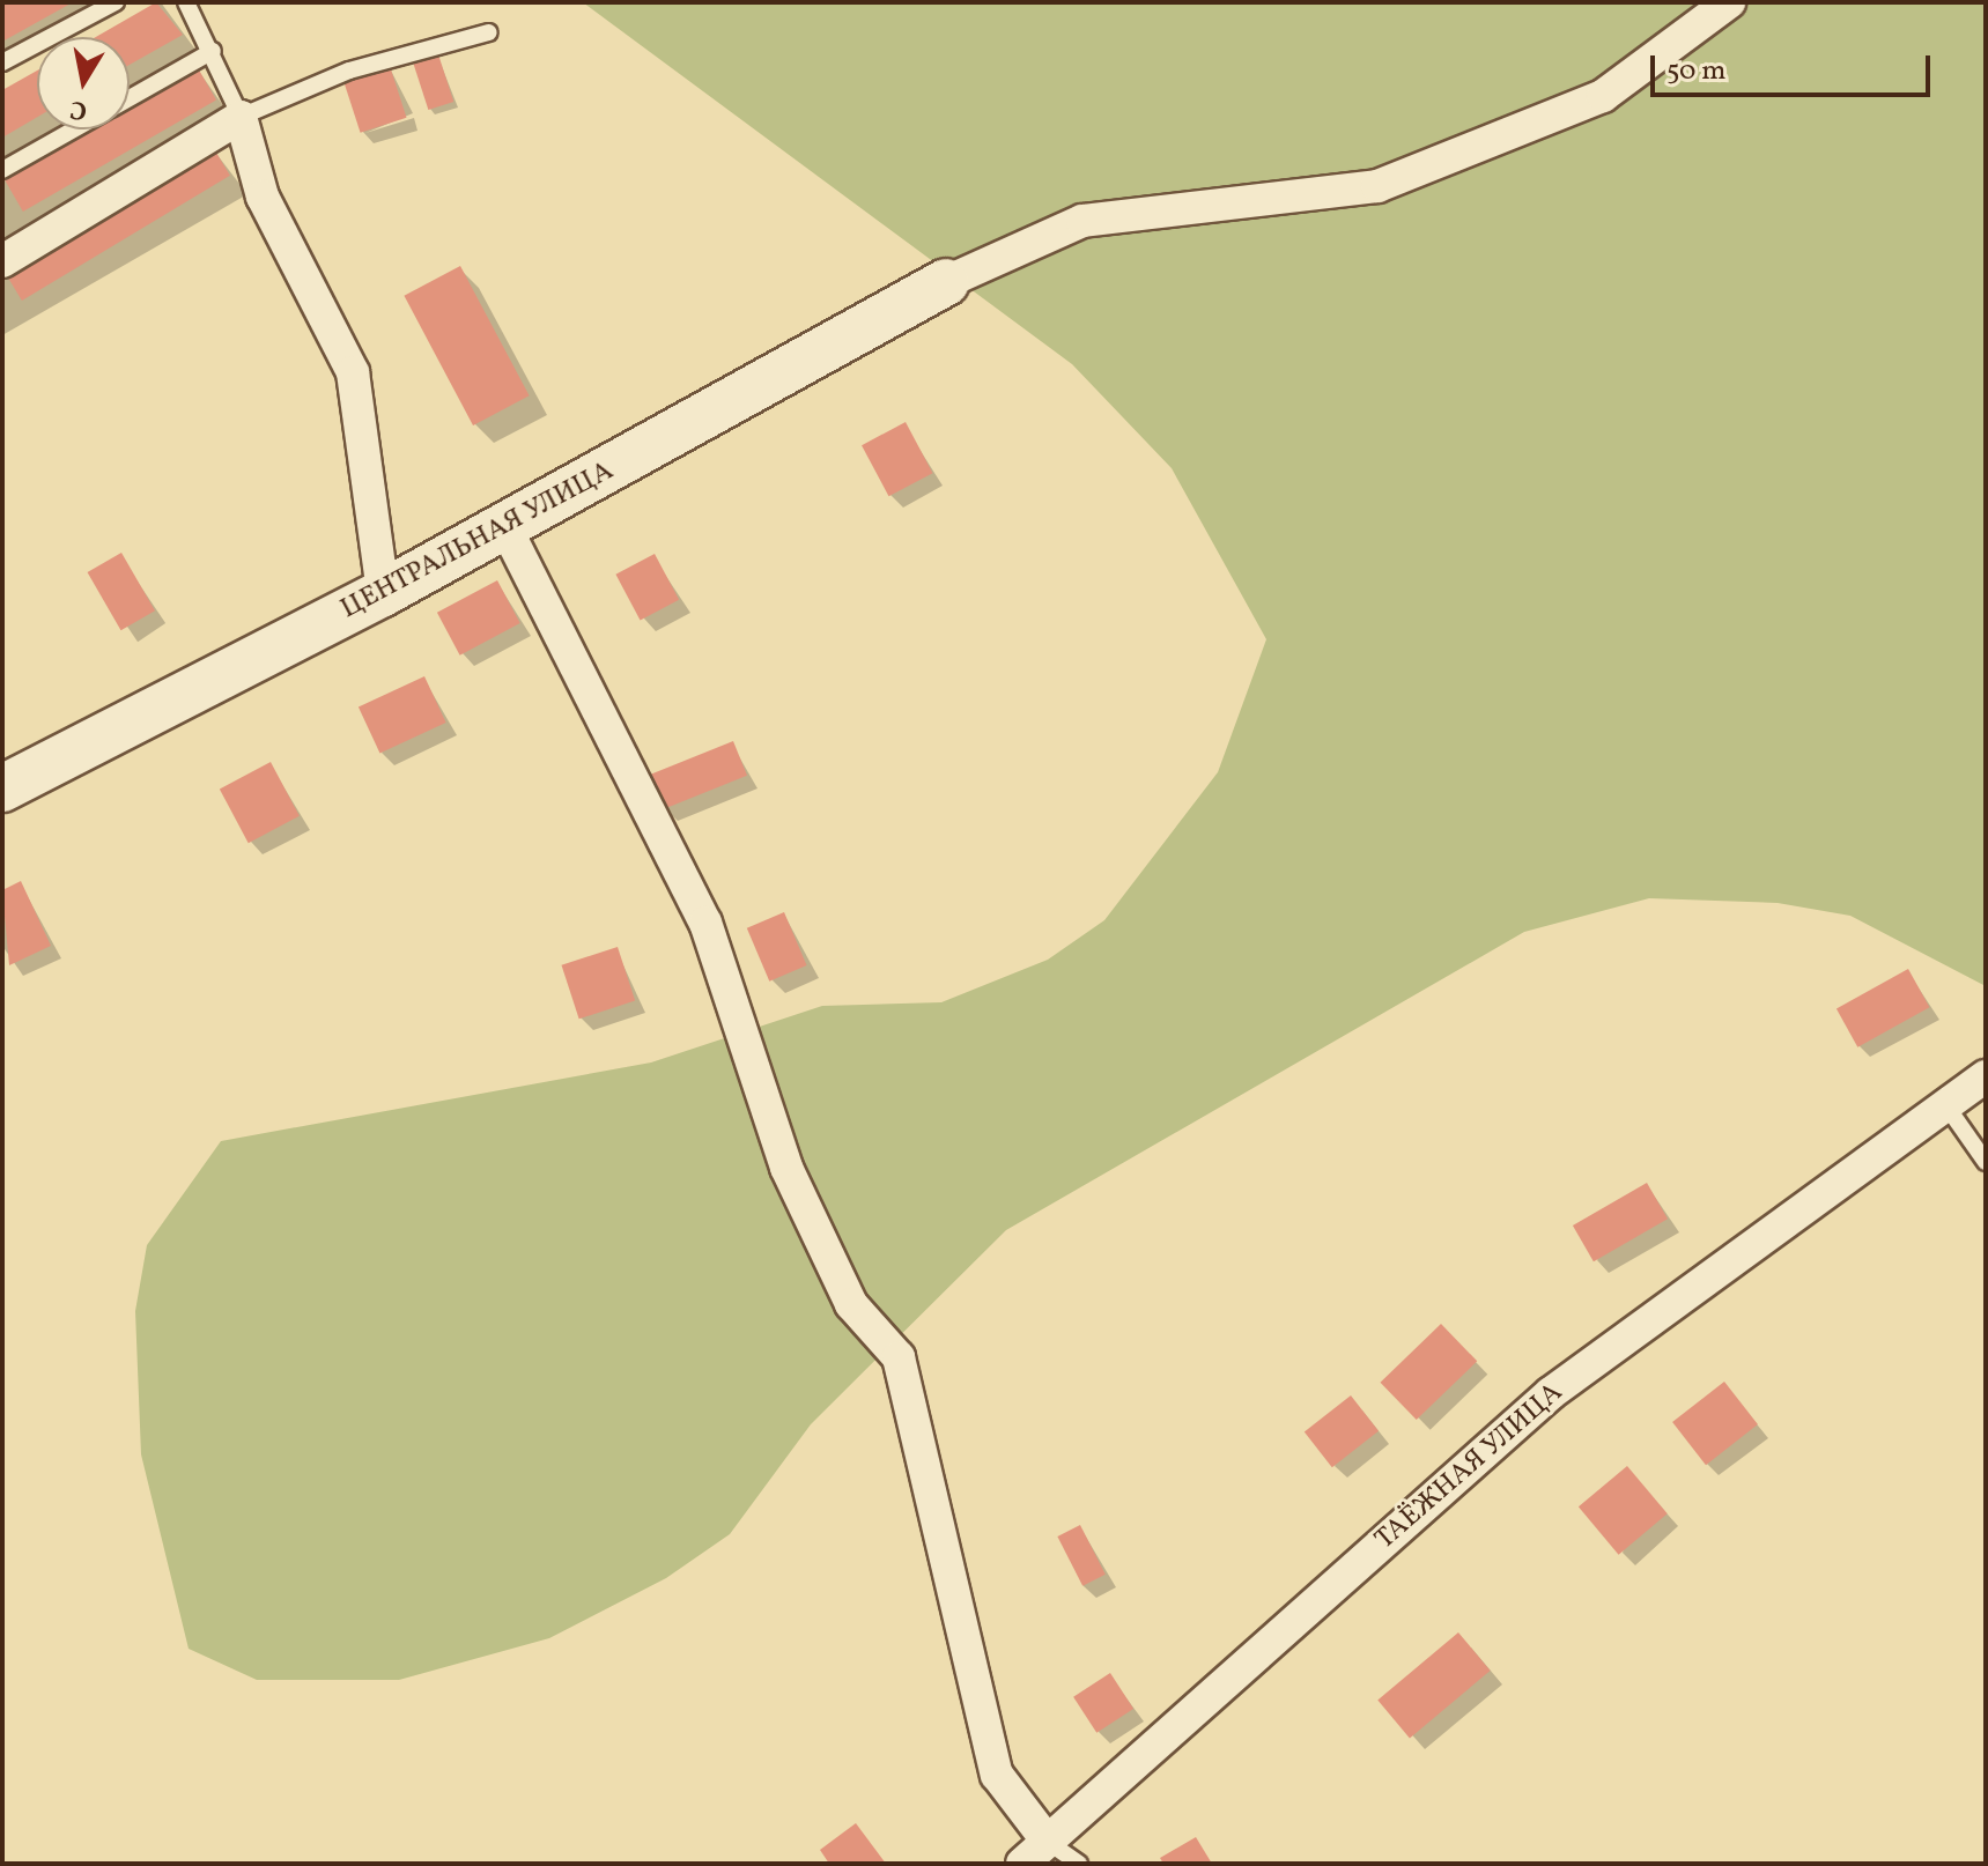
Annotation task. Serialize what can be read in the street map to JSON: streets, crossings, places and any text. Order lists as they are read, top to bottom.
{
  "streets": {
    "street": ["ЦЕНТРАЛЬНАЯ УЛИЦА", "ТАЁЖНАЯ УЛИЦА"]
  },
  "scale_bar": "50 m",
  "north": "bottom"
}
